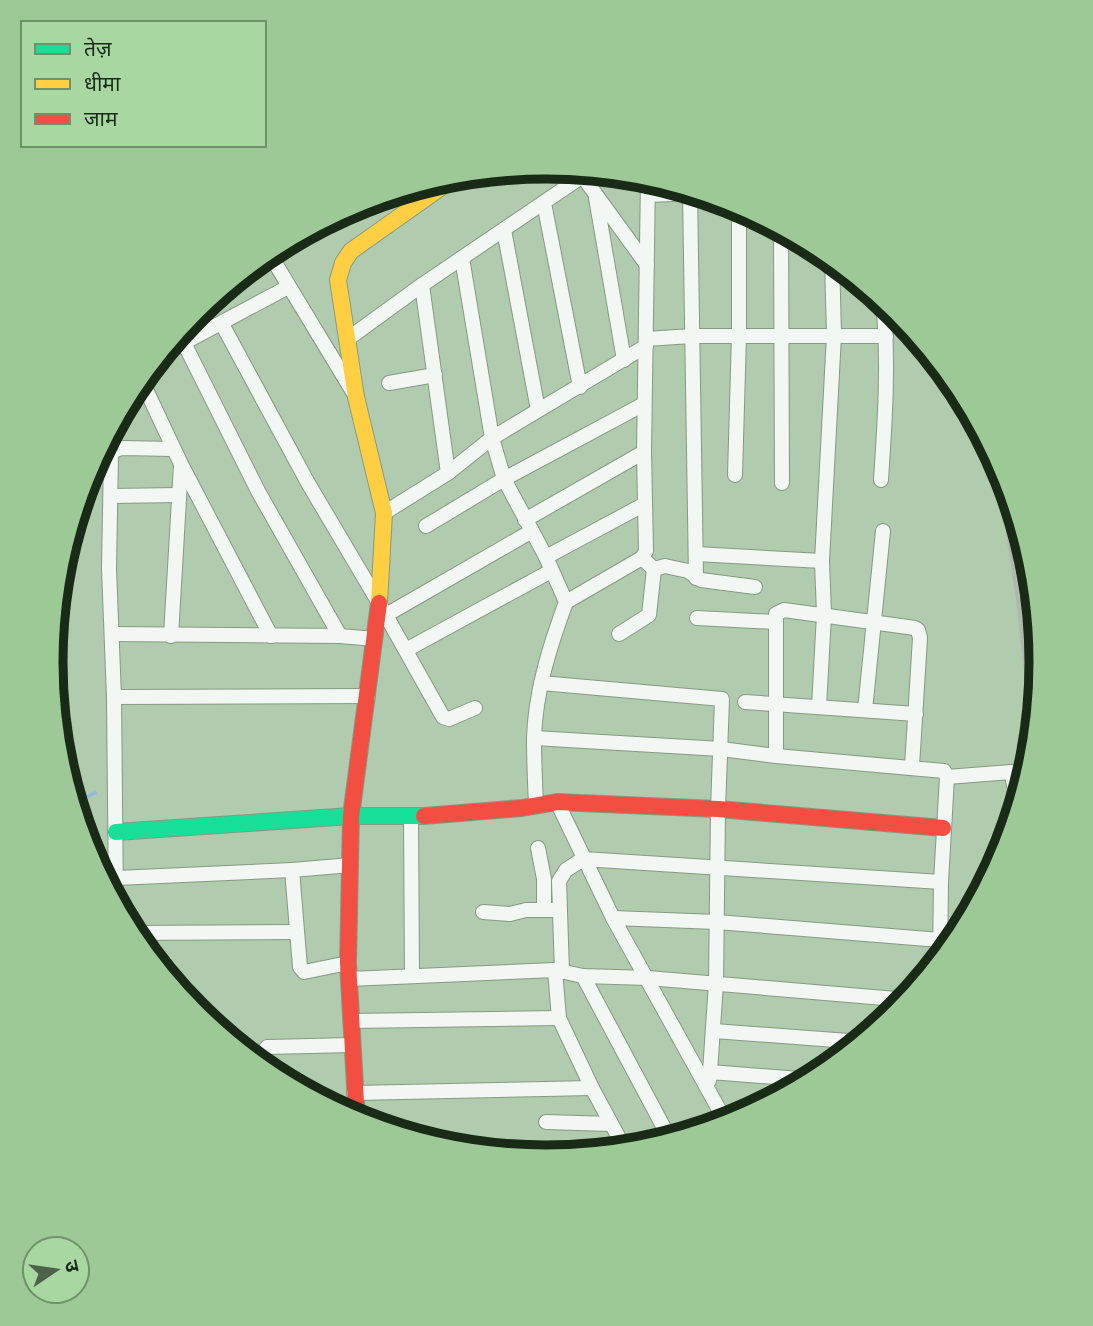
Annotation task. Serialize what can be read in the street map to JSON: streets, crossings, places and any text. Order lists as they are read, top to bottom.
{
  "legend": ["तेज़", "धीमा", "जाम"],
  "north": "right"
}
